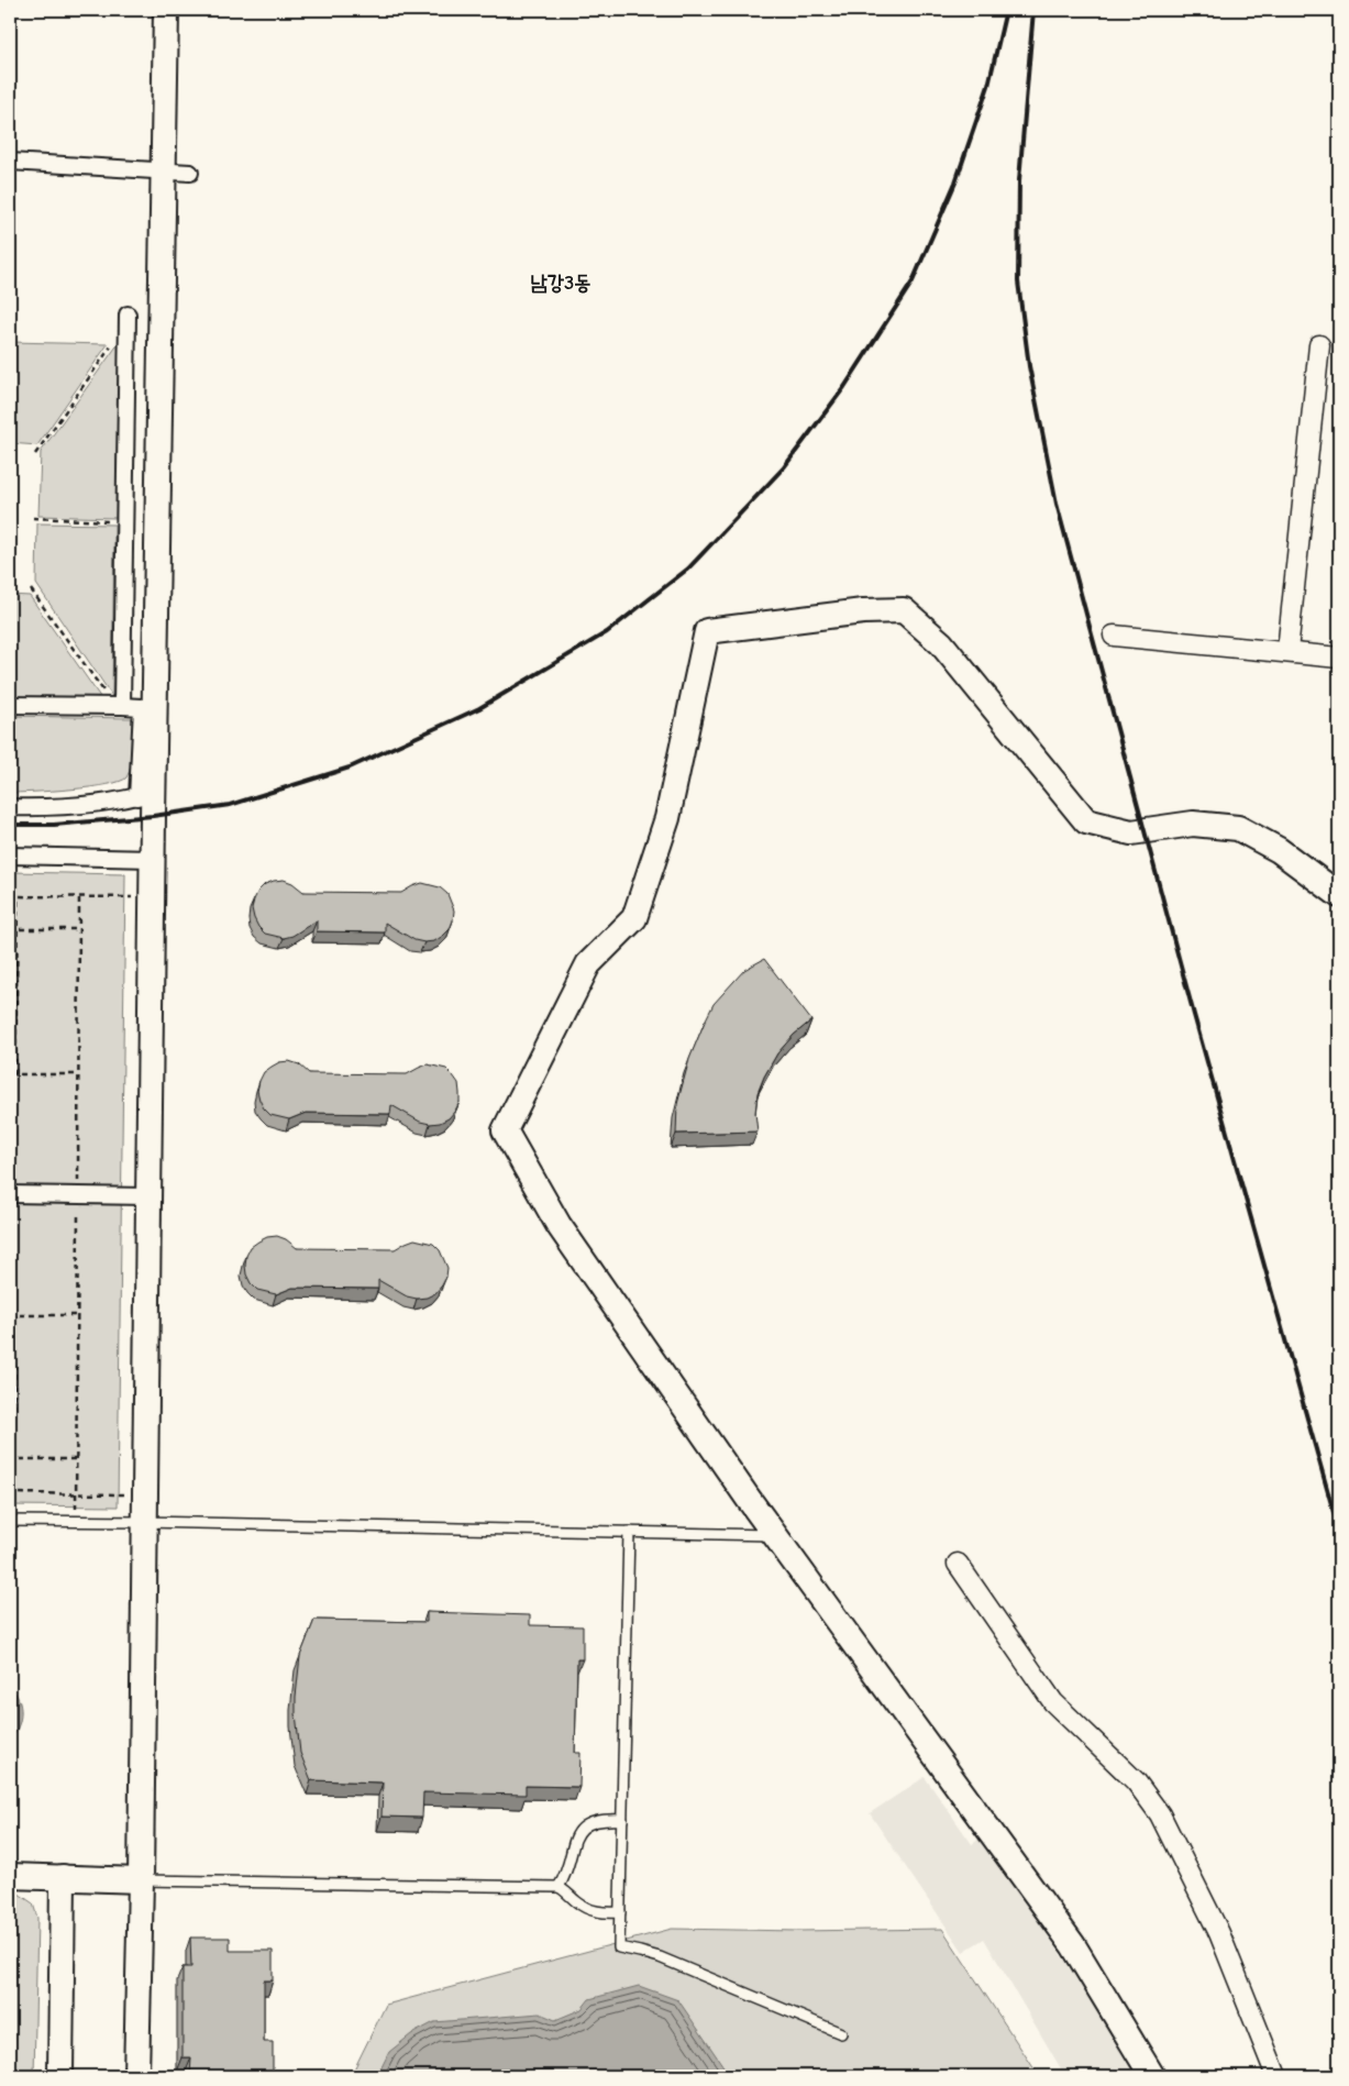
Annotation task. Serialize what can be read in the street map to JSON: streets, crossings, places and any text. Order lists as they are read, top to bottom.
{
  "districts": ["남강3동"]
}
